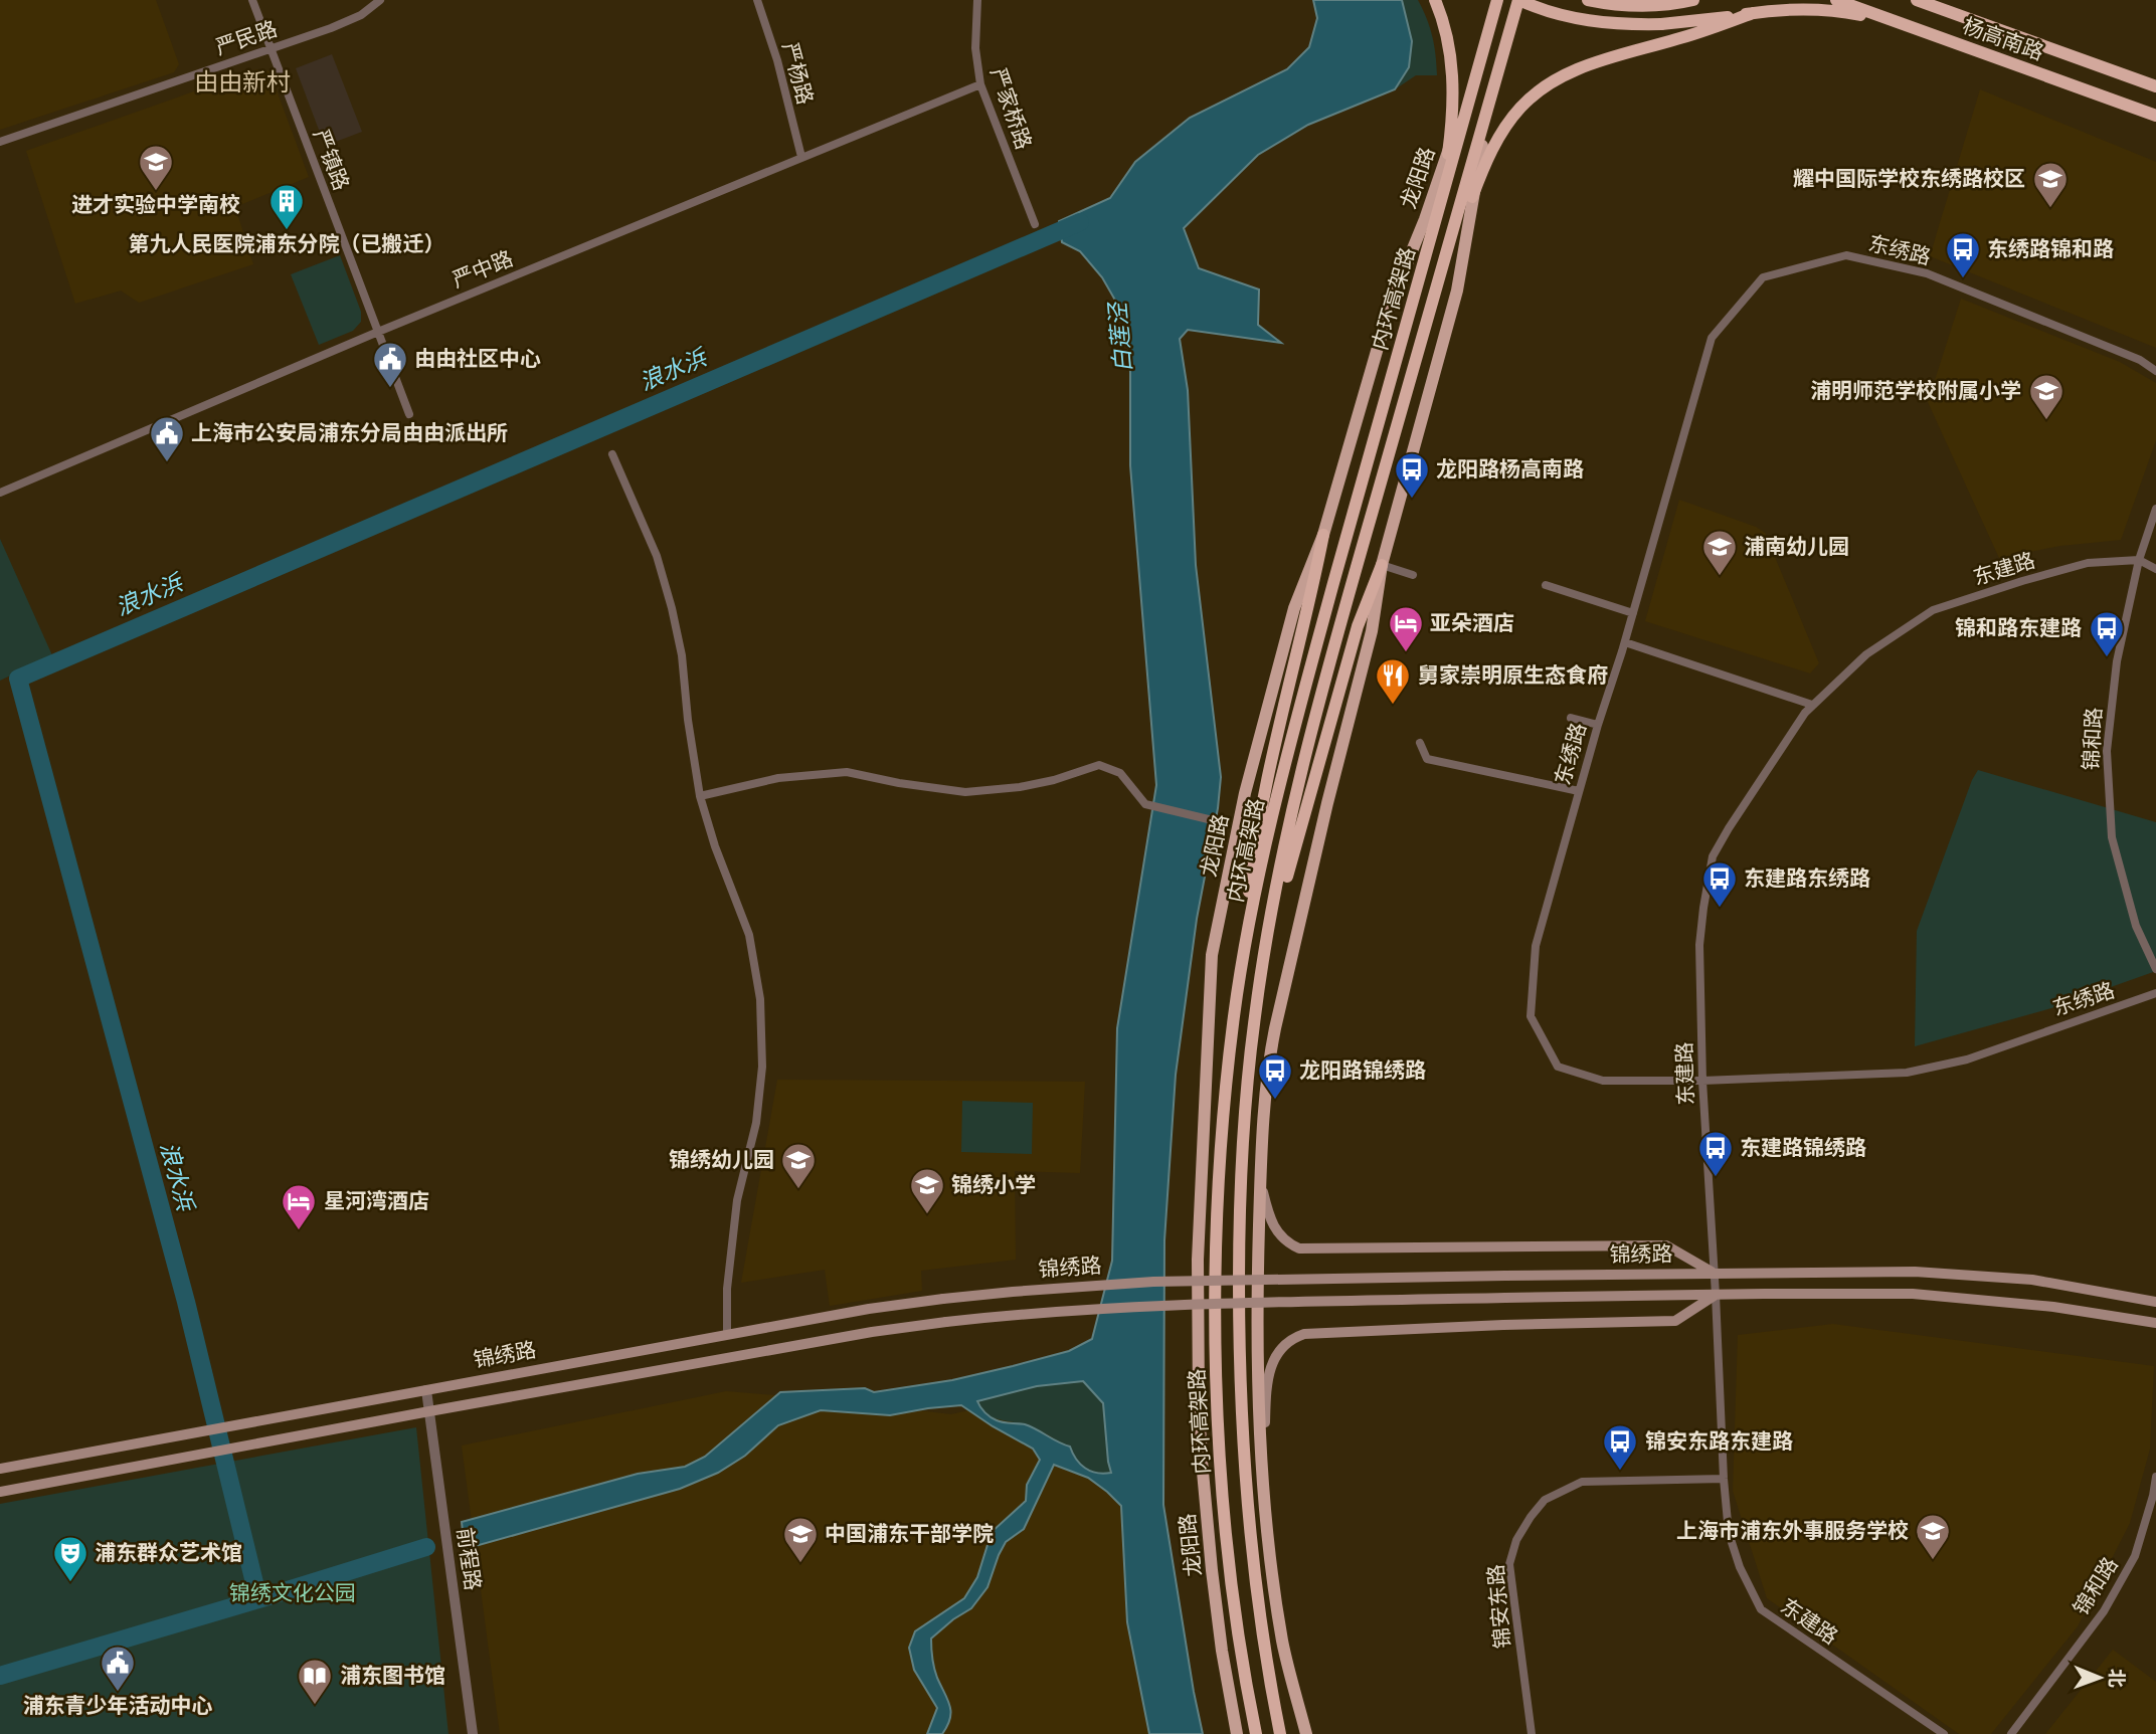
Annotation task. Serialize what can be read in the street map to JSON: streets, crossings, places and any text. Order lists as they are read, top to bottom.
{
  "streets": {
    "highway": ["杨高南路", "内环高架路"],
    "main road": ["龙阳路", "锦绣路"],
    "street": [
      "严民路",
      "严杨路",
      "严家桥路",
      "严镇路",
      "东绣路",
      "严中路",
      "东建路",
      "锦和路",
      "前程路",
      "锦安东路"
    ]
  },
  "crossings": [
    ["严民路", "严镇路"],
    ["严杨路", "严中路"],
    ["严家桥路", "严中路"],
    ["严镇路", "严中路"],
    ["东绣路", "东建路"],
    ["东建路", "锦和路"],
    ["东建路", "锦绣路"],
    ["东建路", "锦安东路"],
    ["锦绣路", "前程路"]
  ],
  "districts": ["由由新村"],
  "water": ["白莲泾", "浪水浜"],
  "parks": ["锦绣文化公园"],
  "places": {
    "school or university": [
      "进才实验中学南校",
      "耀中国际学校东绣路校区",
      "浦明师范学校附属小学",
      "浦南幼儿园",
      "锦绣幼儿园",
      "锦绣小学",
      "上海市浦东外事服务学校",
      "中国浦东干部学院"
    ],
    "building": ["第九人民医院浦东分院（已搬迁）"],
    "bus stop": [
      "东绣路锦和路",
      "龙阳路杨高南路",
      "锦和路东建路",
      "东建路东绣路",
      "龙阳路锦绣路",
      "东建路锦绣路",
      "锦安东路东建路"
    ],
    "public building": ["由由社区中心", "上海市公安局浦东分局由由派出所", "浦东青少年活动中心"],
    "hotel": ["亚朵酒店", "星河湾酒店"],
    "restaurant": ["舅家崇明原生态食府"],
    "theatre": ["浦东群众艺术馆"],
    "library": ["浦东图书馆"]
  },
  "north": "right"
}
